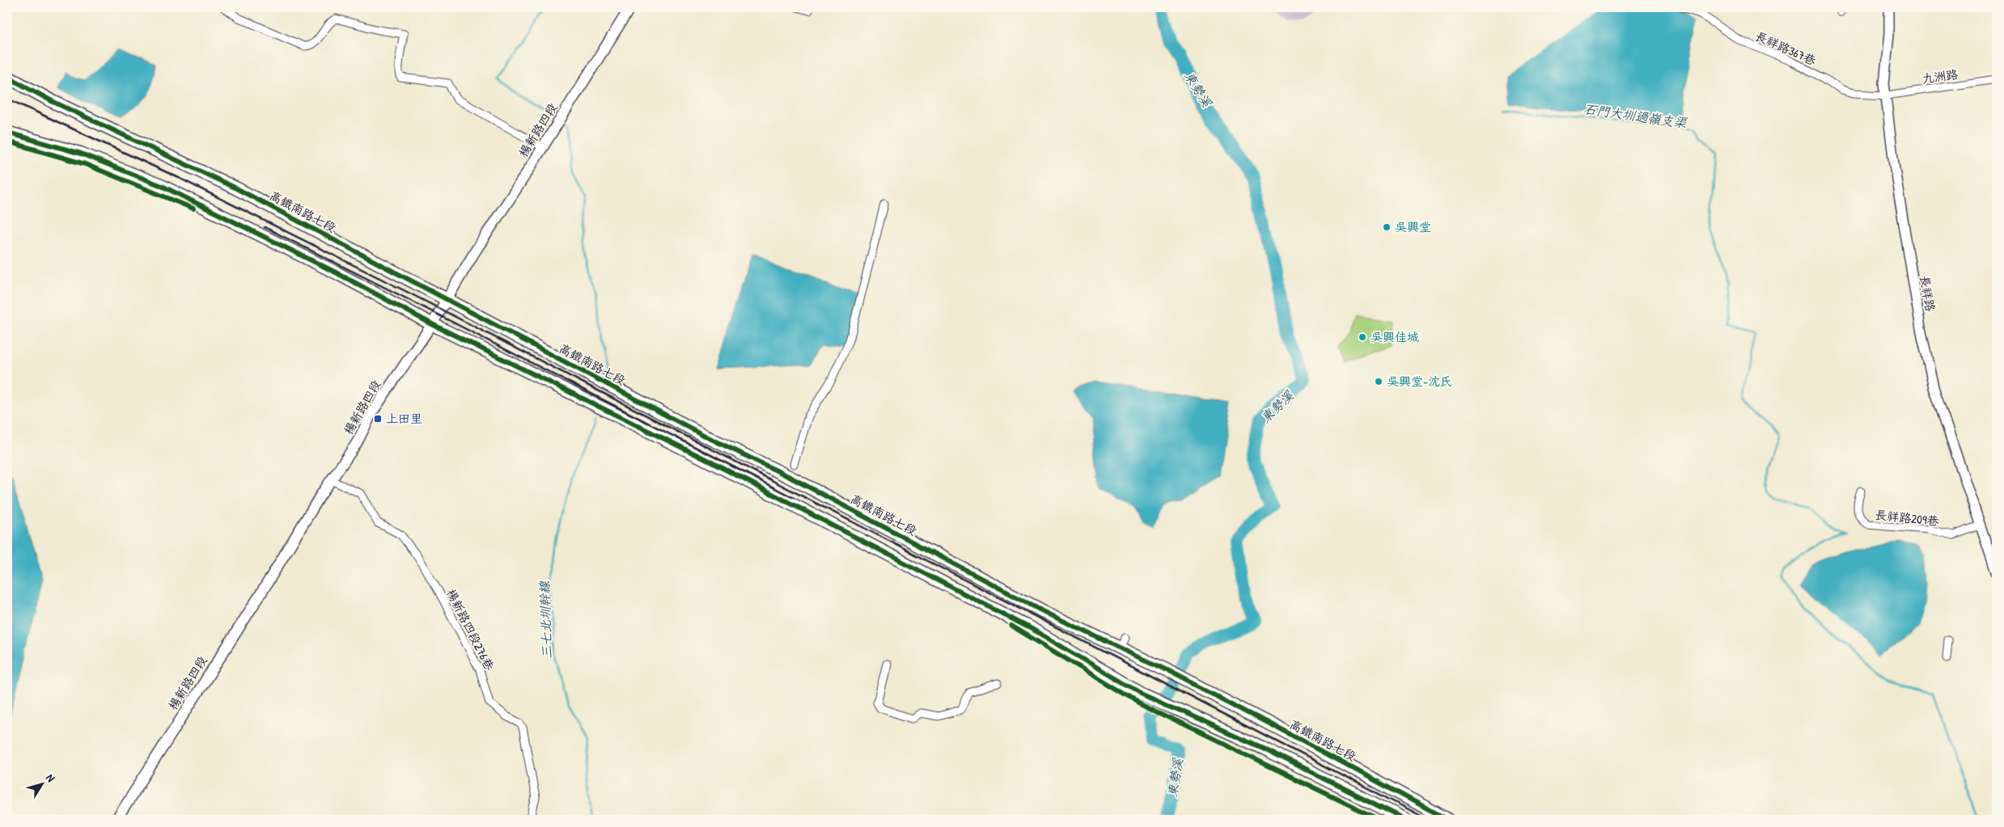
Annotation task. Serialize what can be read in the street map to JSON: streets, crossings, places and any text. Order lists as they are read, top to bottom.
{
  "streets": {
    "main road": ["楊新路四段", "高鐵南路七段"],
    "street": [
      "長祥路367巷",
      "九洲路",
      "長祥路",
      "長祥路209巷",
      "楊新路四段276巷"
    ]
  },
  "crossings": [
    ["長祥路367巷", "九洲路"],
    ["長祥路367巷", "長祥路"],
    ["九洲路", "長祥路"],
    ["楊新路四段", "高鐵南路七段"],
    ["楊新路四段", "楊新路四段276巷"],
    ["長祥路", "長祥路209巷"]
  ],
  "water": ["東勢溪", "石門大圳過嶺支渠", "三七北圳幹線"],
  "places": {
    "other": ["吳興堂", "吳興佳城", "吳興堂-沈氏"],
    "transit": ["上田里"]
  },
  "north": "top right"
}
